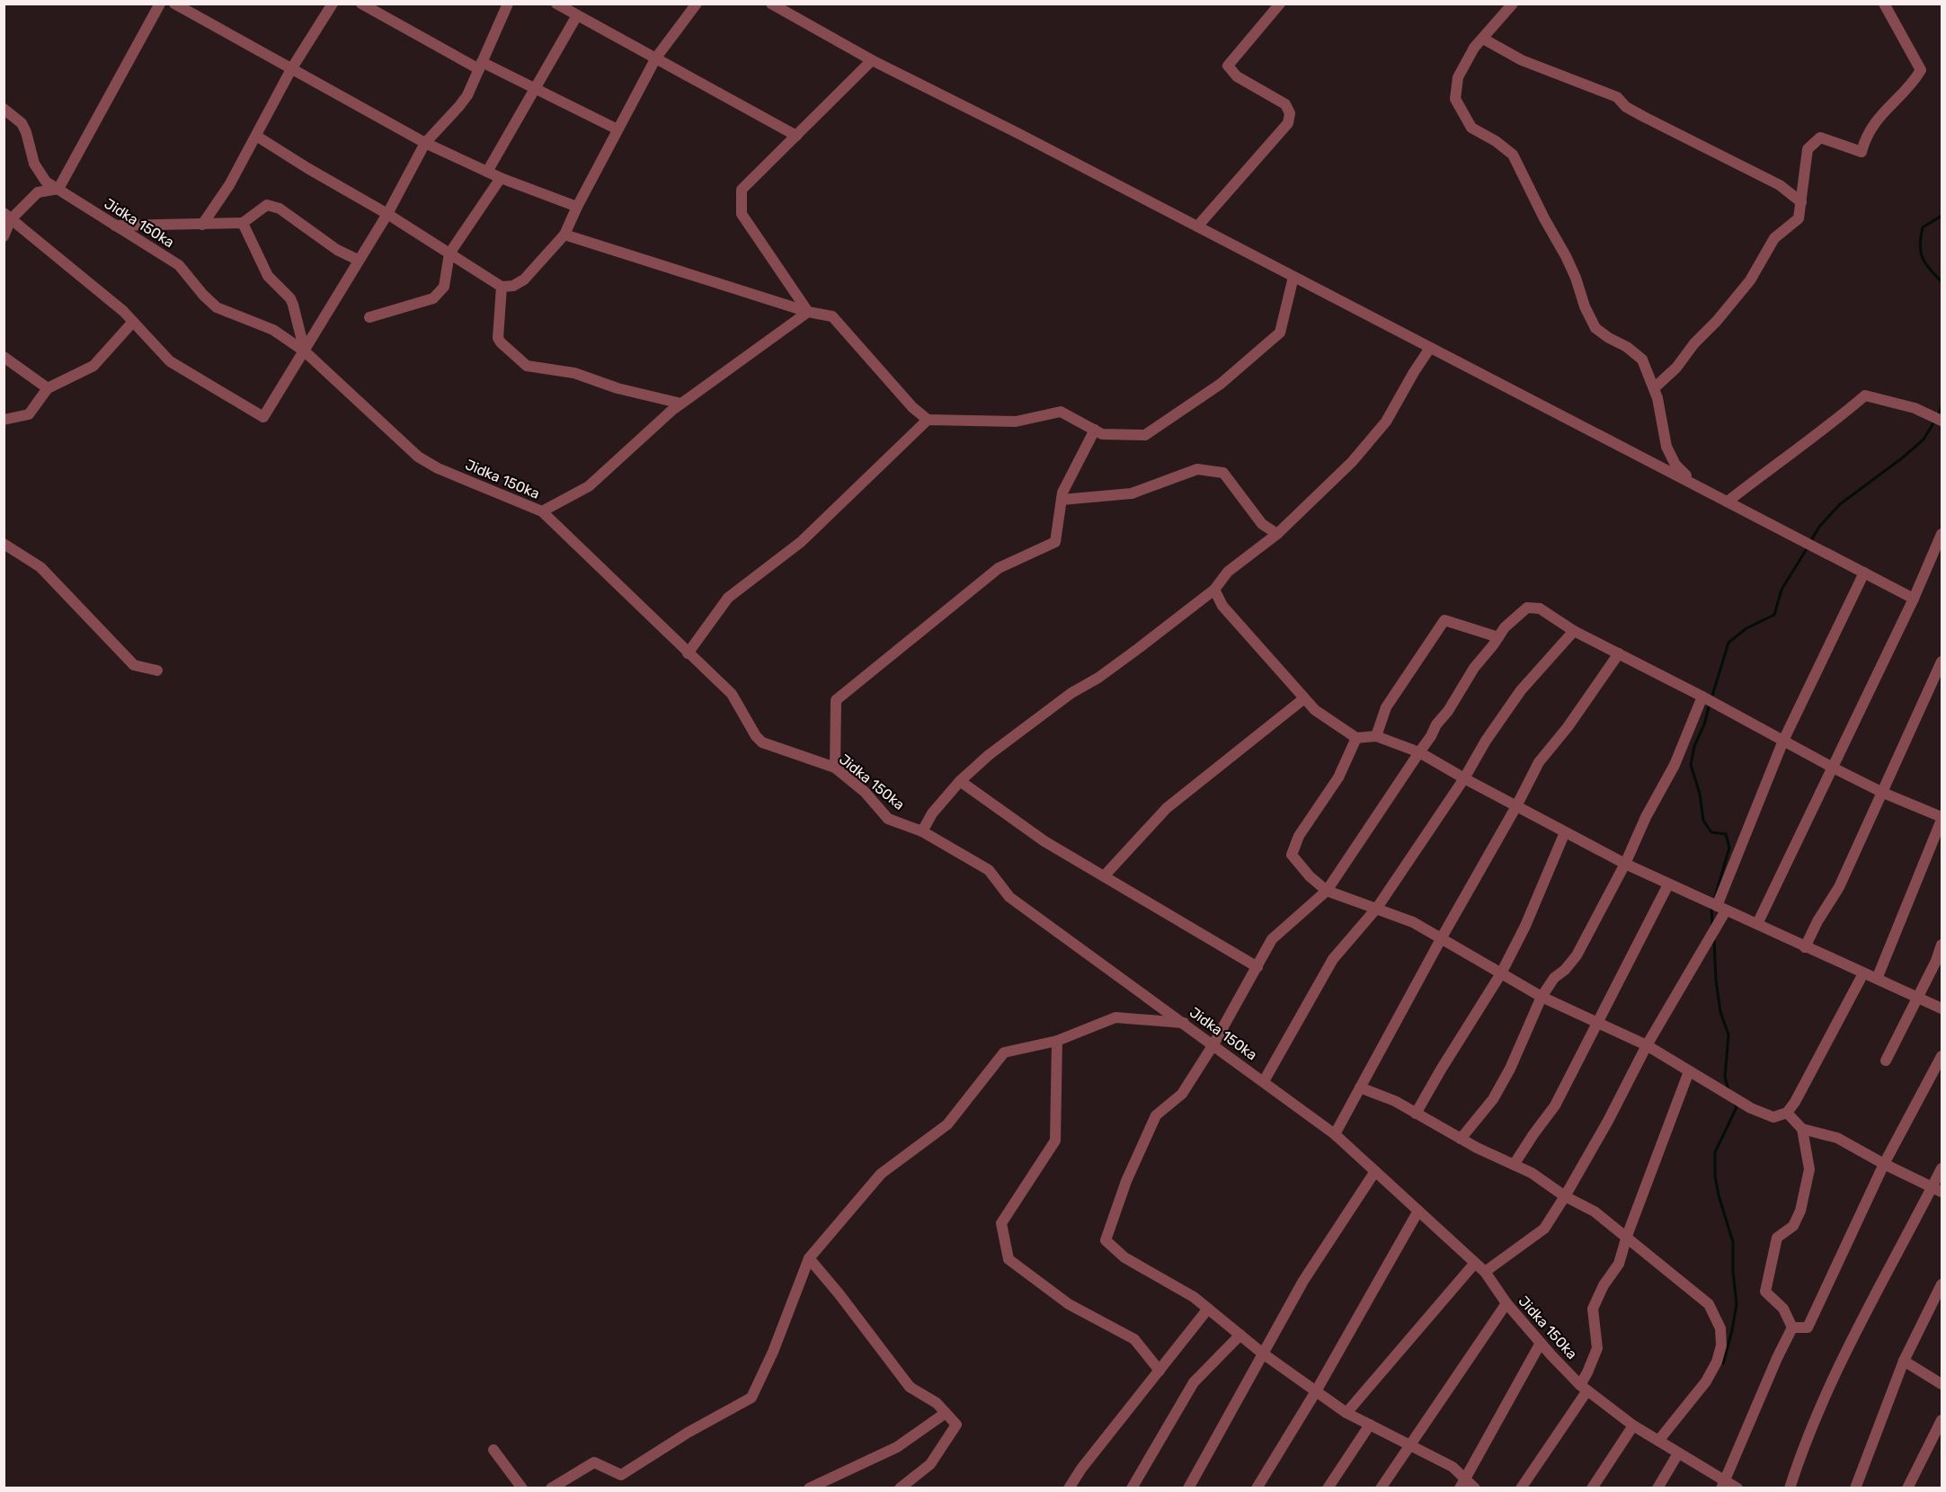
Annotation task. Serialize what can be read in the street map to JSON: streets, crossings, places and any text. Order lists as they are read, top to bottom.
{
  "streets": {
    "street": ["Jidka 150ka"]
  }
}
